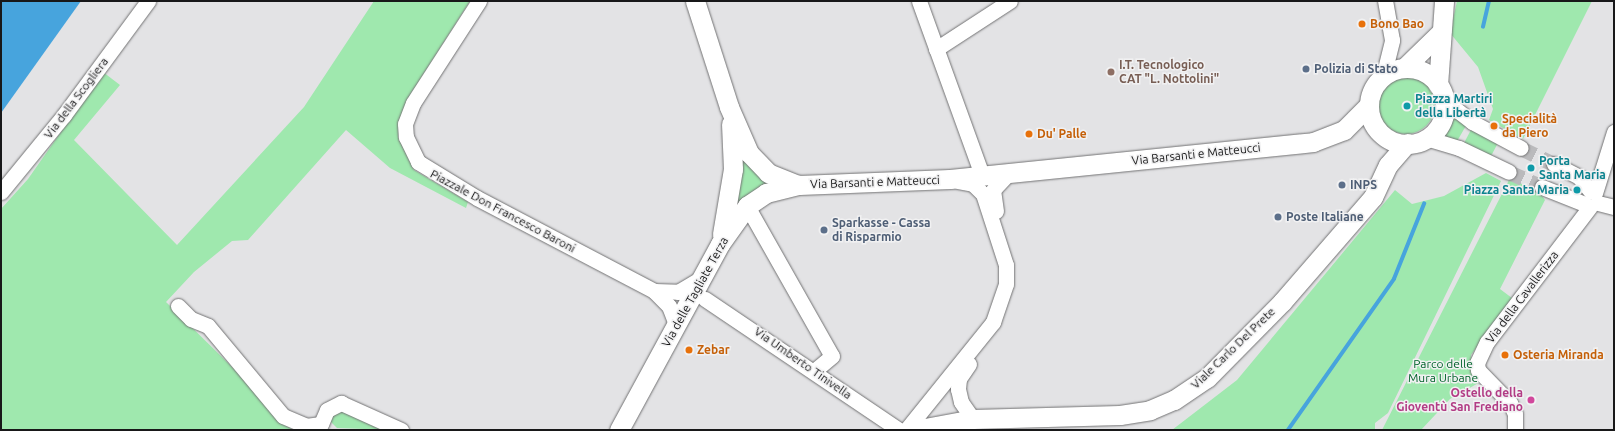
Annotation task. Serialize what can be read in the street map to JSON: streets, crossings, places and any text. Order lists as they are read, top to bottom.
{
  "streets": {
    "main road": ["Via Barsanti e Matteucci", "Via delle Tagliate Terza", "Viale Carlo Del Prete"],
    "street": [
      "Via della Scogliera",
      "Piazzale Don Francesco Baroni",
      "Via della Cavallerizza",
      "Via Umberto Tinivella"
    ]
  },
  "crossings": [
    ["Via Barsanti e Matteucci", "Via delle Tagliate Terza"],
    ["Via Barsanti e Matteucci", "Viale Carlo Del Prete"],
    ["Piazzale Don Francesco Baroni", "Via delle Tagliate Terza"]
  ],
  "parks": ["Parco delle Mura Urbane"],
  "places": [
    "Bono Bao",
    "Polizia di Stato",
    "I.T. Tecnologico CAT \"L. Nottolini\"",
    "Piazza Martiri della Libertà",
    "Specialità da Piero",
    "Du' Palle",
    "Porta Santa Maria",
    "INPS",
    "Piazza Santa Maria",
    "Poste Italiane",
    "Sparkasse - Cassa di Risparmio",
    "Zebar",
    "Osteria Miranda",
    "Ostello della Gioventù San Frediano"
  ]
}
